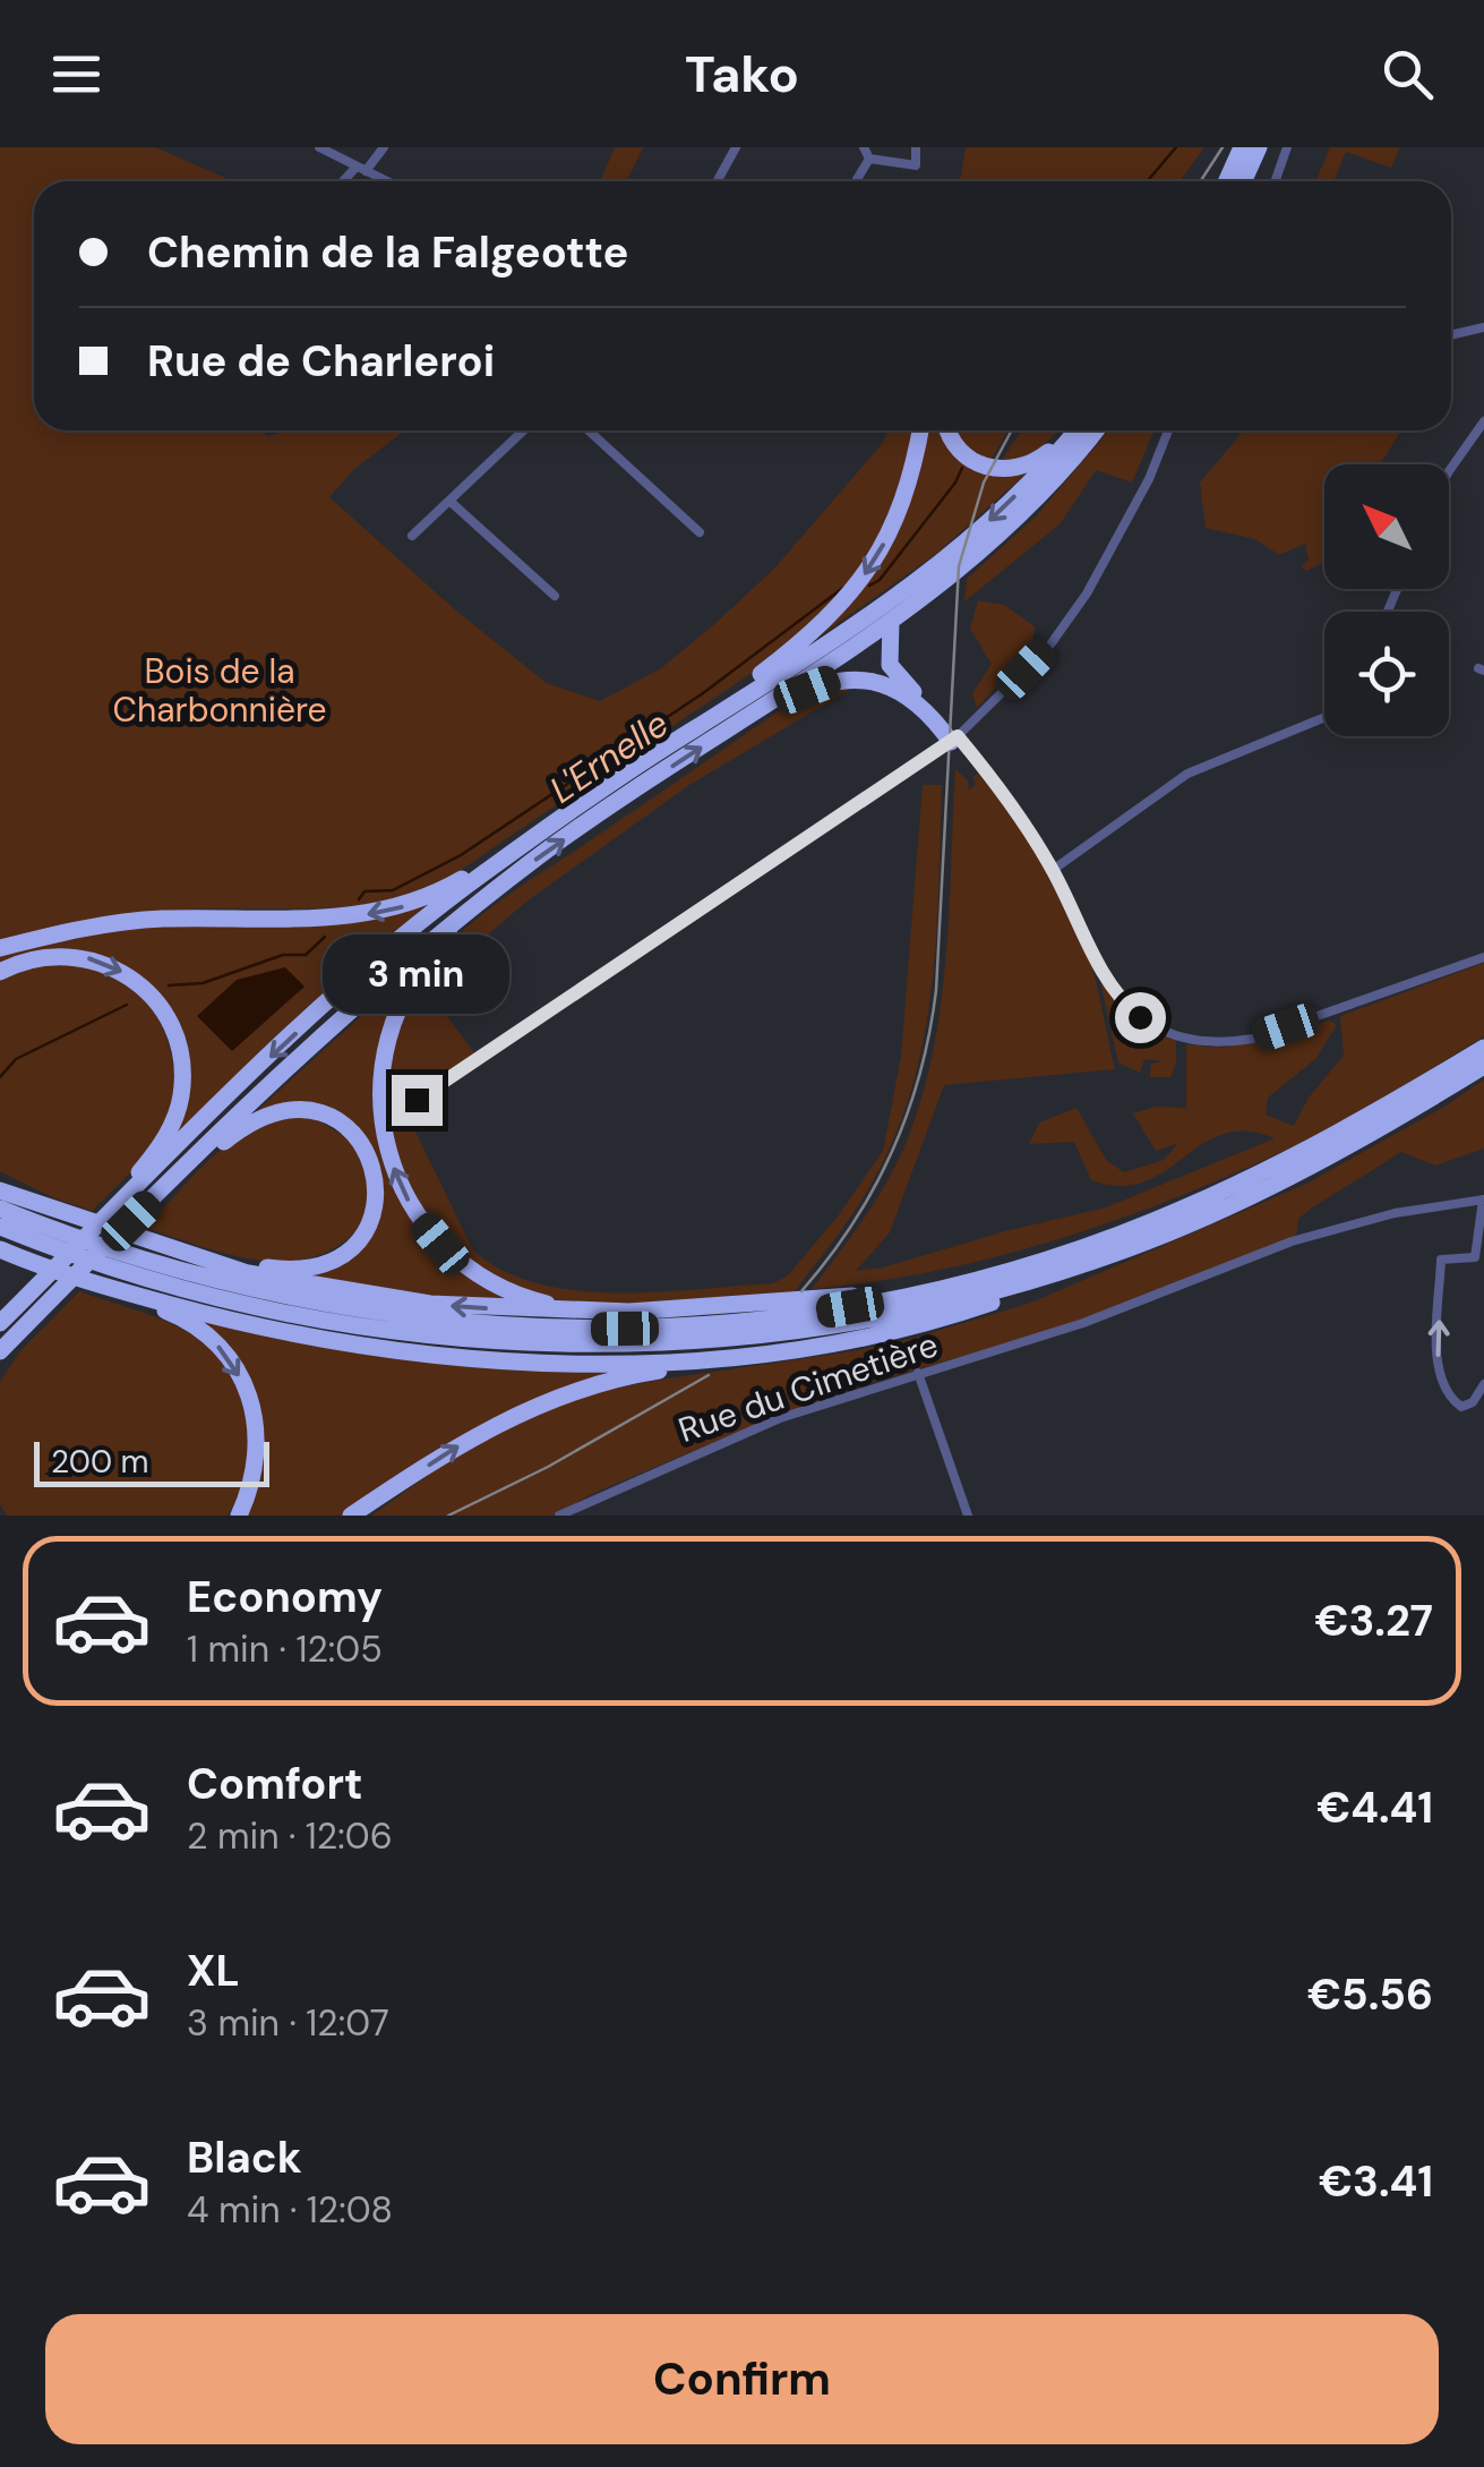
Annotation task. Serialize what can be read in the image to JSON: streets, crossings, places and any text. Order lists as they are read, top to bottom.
{
  "streets": {
    "street": ["Rue du Cimetière"]
  },
  "water": ["L'Ernelle"],
  "parks": ["Bois de la Charbonnière"],
  "scale_bar": "200 m",
  "north": "top left",
  "page": {
    "header": "Tako",
    "banner": ["Chemin de la Falgeotte", "Rue de Charleroi"],
    "bubble": "3 min",
    "scale": "200 m",
    "list": [
      {
        "name": "Economy",
        "note": "1 min · 12:05",
        "value": "€3.27"
      },
      {
        "name": "Comfort",
        "note": "2 min · 12:06",
        "value": "€4.41"
      },
      {
        "name": "XL",
        "note": "3 min · 12:07",
        "value": "€5.56"
      },
      {
        "name": "Black",
        "note": "4 min · 12:08",
        "value": "€3.41"
      }
    ],
    "buttons": "Confirm"
  }
}
